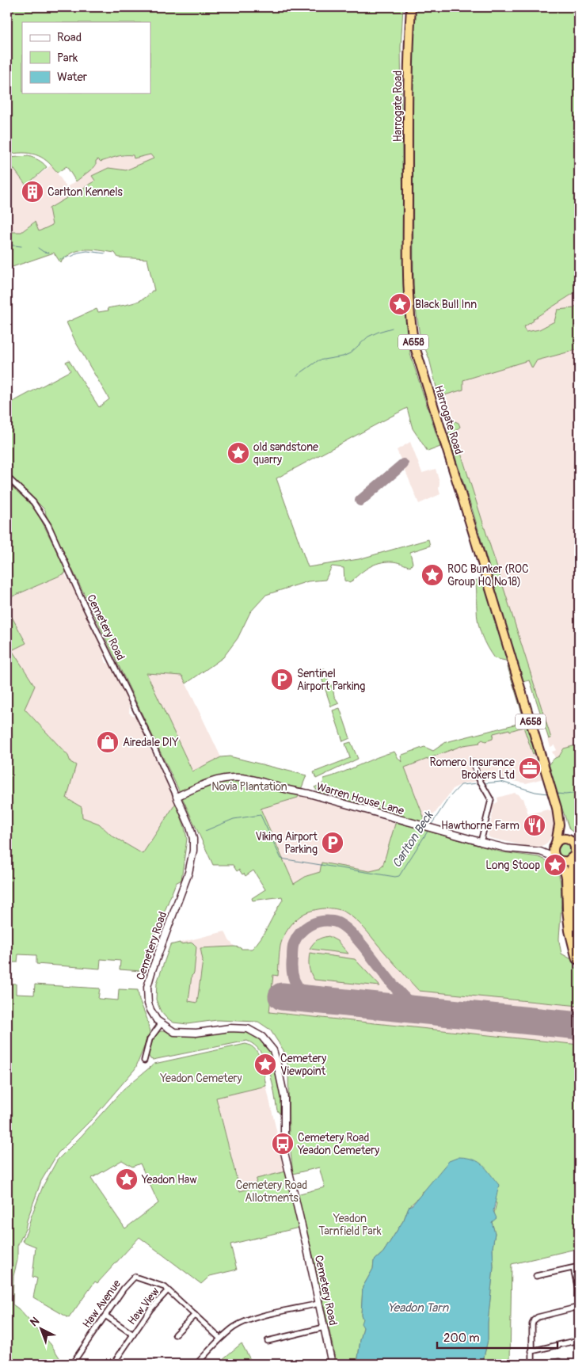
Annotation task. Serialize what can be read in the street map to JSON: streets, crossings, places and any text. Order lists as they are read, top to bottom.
{
  "streets": {
    "highway": ["Harrogate Road", "A658"],
    "street": [
      "Cemetery Road",
      "Warren House Lane",
      "Haw Avenue",
      "Haw View"
    ]
  },
  "crossings": [
    ["Harrogate Road", "Warren House Lane"],
    ["Cemetery Road", "Warren House Lane"],
    ["Haw Avenue", "Haw View"]
  ],
  "water": ["Carlton Beck", "Yeadon Tarn"],
  "parks": [
    "Novia Plantation",
    "Yeadon Cemetery",
    "Cemetery Road Allotments",
    "Yeadon Tarnfield Park"
  ],
  "places": {
    "building": ["Carlton Kennels"],
    "place": [
      "Black Bull Inn",
      "old sandstone quarry",
      "ROC Bunker (ROC Group HQ No18)",
      "Long Stoop",
      "Cemetery Viewpoint",
      "Yeadon Haw"
    ],
    "parking": ["Sentinel Airport Parking", "Viking Airport Parking"],
    "shop": ["Airedale DIY"],
    "office": ["Romero Insurance Brokers Ltd"],
    "restaurant": ["Hawthorne Farm"],
    "bus stop": ["Cemetery Road Yeadon Cemetery"]
  },
  "legend": ["Road", "Park", "Water"],
  "scale_bar": "200 m",
  "north": "top left"
}
